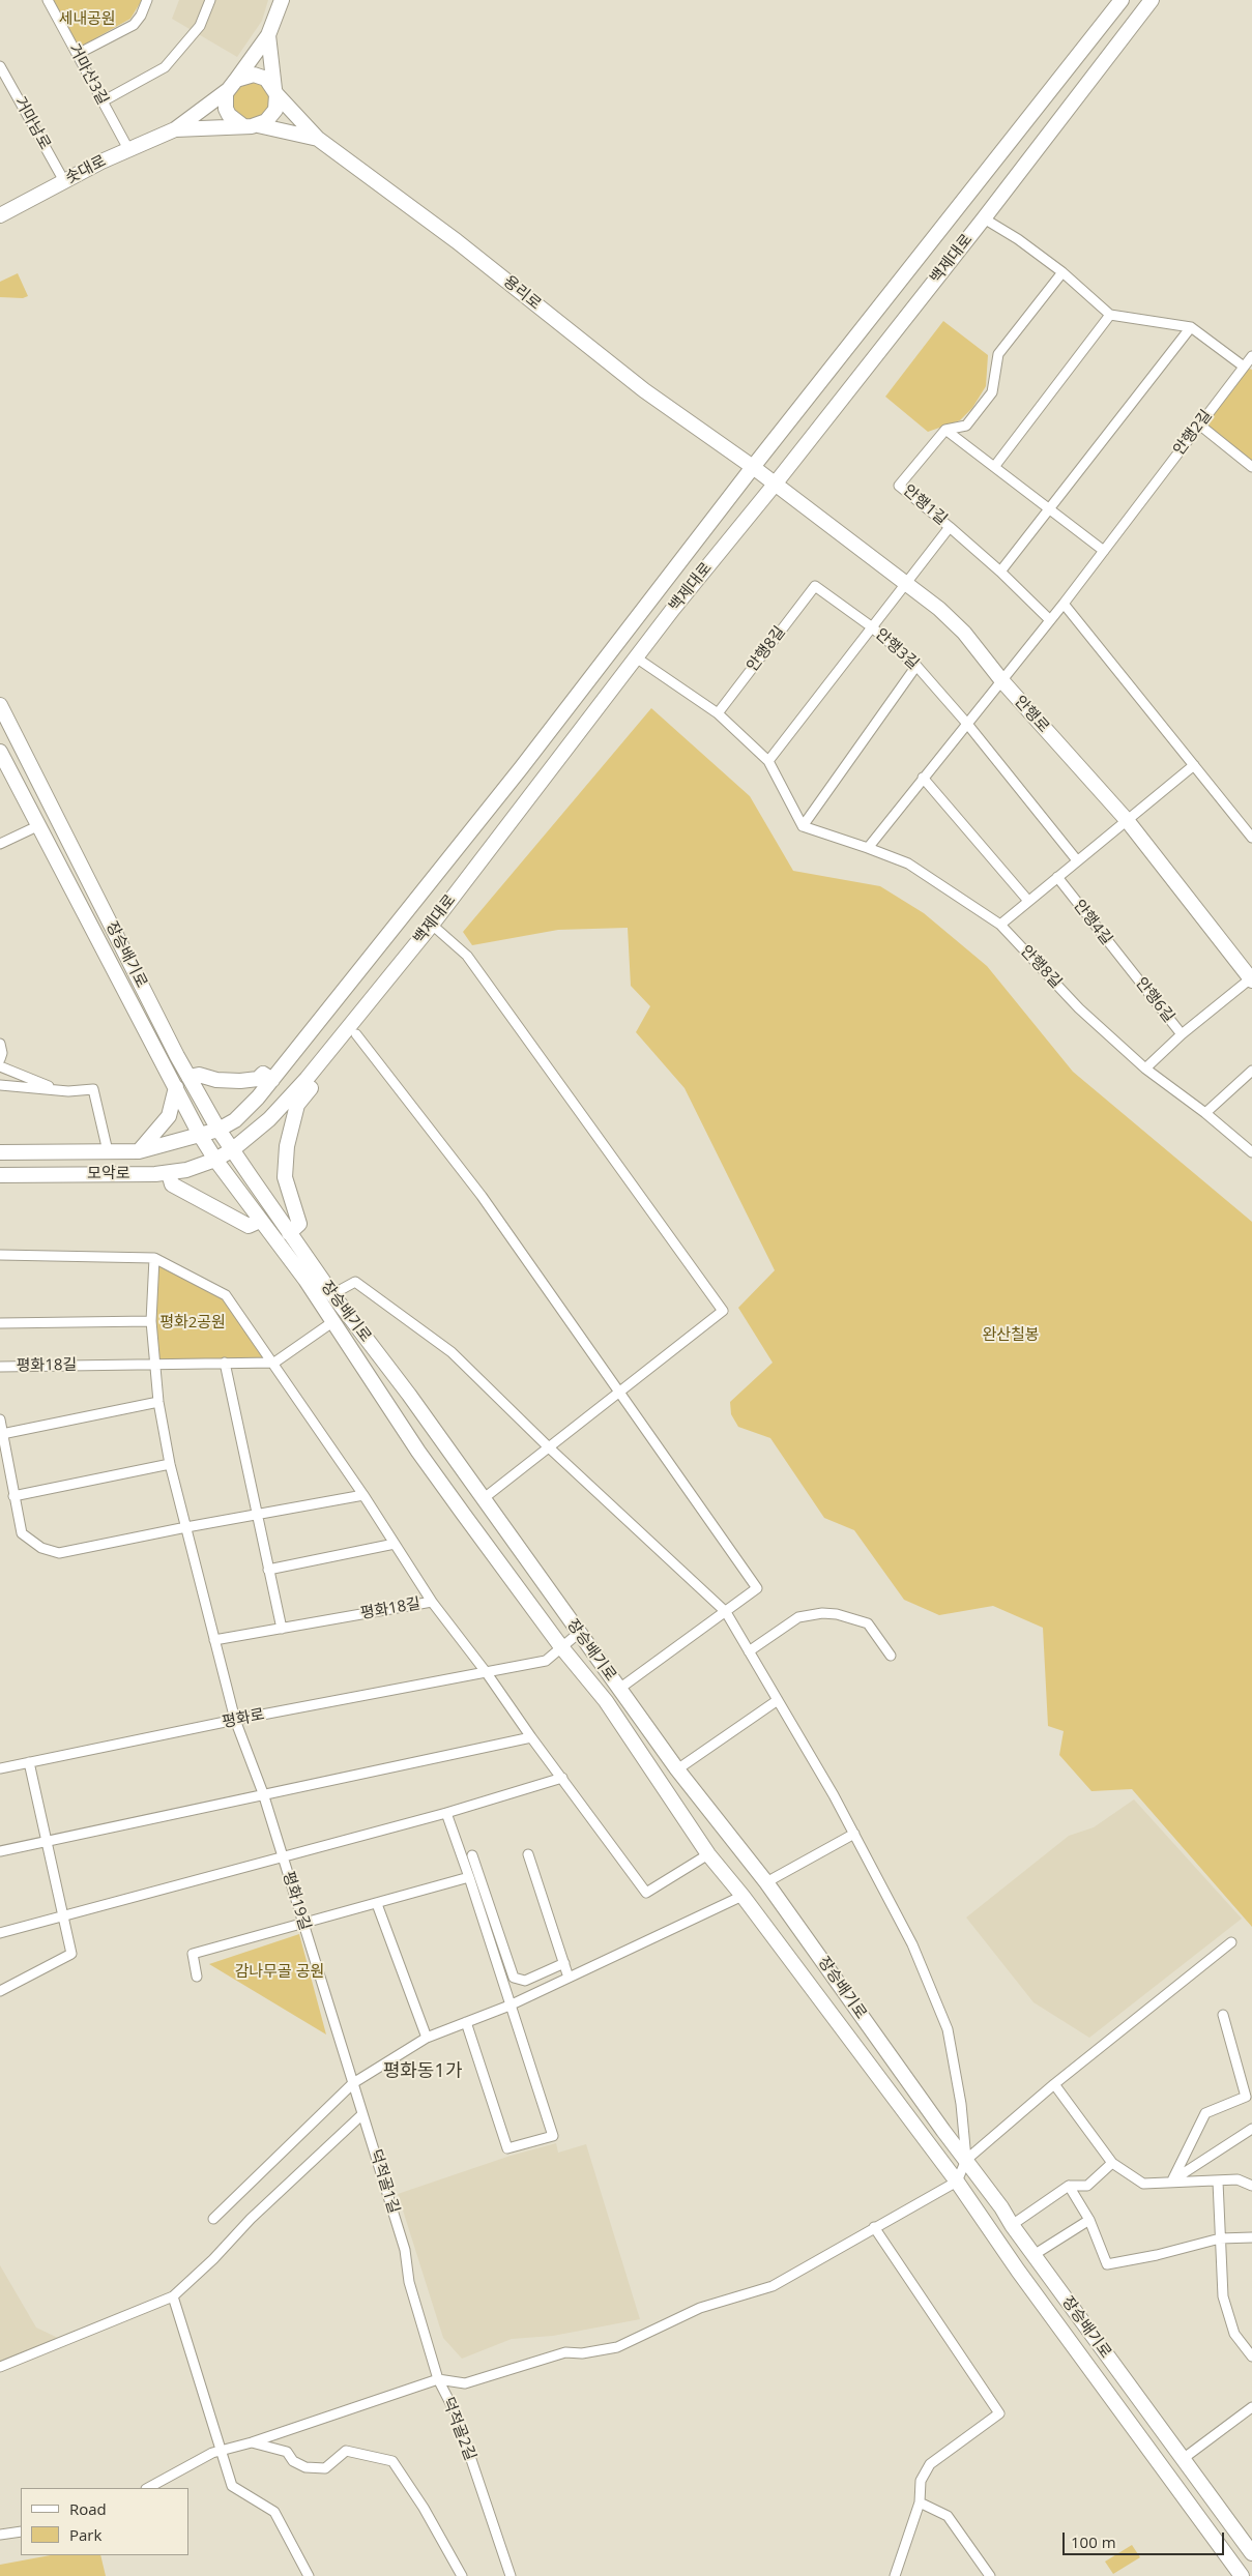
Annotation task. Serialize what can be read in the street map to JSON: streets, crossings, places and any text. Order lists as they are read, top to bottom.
{
  "streets": {
    "street": [
      "거마산3길",
      "거마남로",
      "솟대로",
      "백제대로",
      "용리로",
      "안행2길",
      "안행1길",
      "안행8길",
      "안행3길",
      "안행로",
      "안행4길",
      "장승배기로",
      "안행6길",
      "모악로",
      "평화18길",
      "평화로",
      "평화19길",
      "덕적골1길",
      "덕적골2길"
    ]
  },
  "crossings": [
    ["거마산3길", "솟대로"],
    ["거마남로", "솟대로"],
    ["백제대로", "용리로"],
    ["백제대로", "안행로"],
    ["백제대로", "장승배기로"],
    ["백제대로", "모악로"],
    ["용리로", "안행로"],
    ["안행2길", "안행로"],
    ["안행1길", "안행3길"],
    ["안행1길", "안행로"],
    ["안행8길", "안행3길"],
    ["안행8길", "안행6길"],
    ["안행로", "안행6길"],
    ["안행4길", "안행6길"],
    ["장승배기로", "모악로"],
    ["장승배기로", "평화로"],
    ["평화로", "평화19길"],
    ["평화19길", "덕적골1길"],
    ["덕적골1길", "덕적골2길"]
  ],
  "districts": ["평화동1가"],
  "parks": [
    "세내공원",
    "평화2공원",
    "완산칠봉",
    "감나무골 공원"
  ],
  "legend": ["Road", "Park"],
  "scale_bar": "100 m"
}
